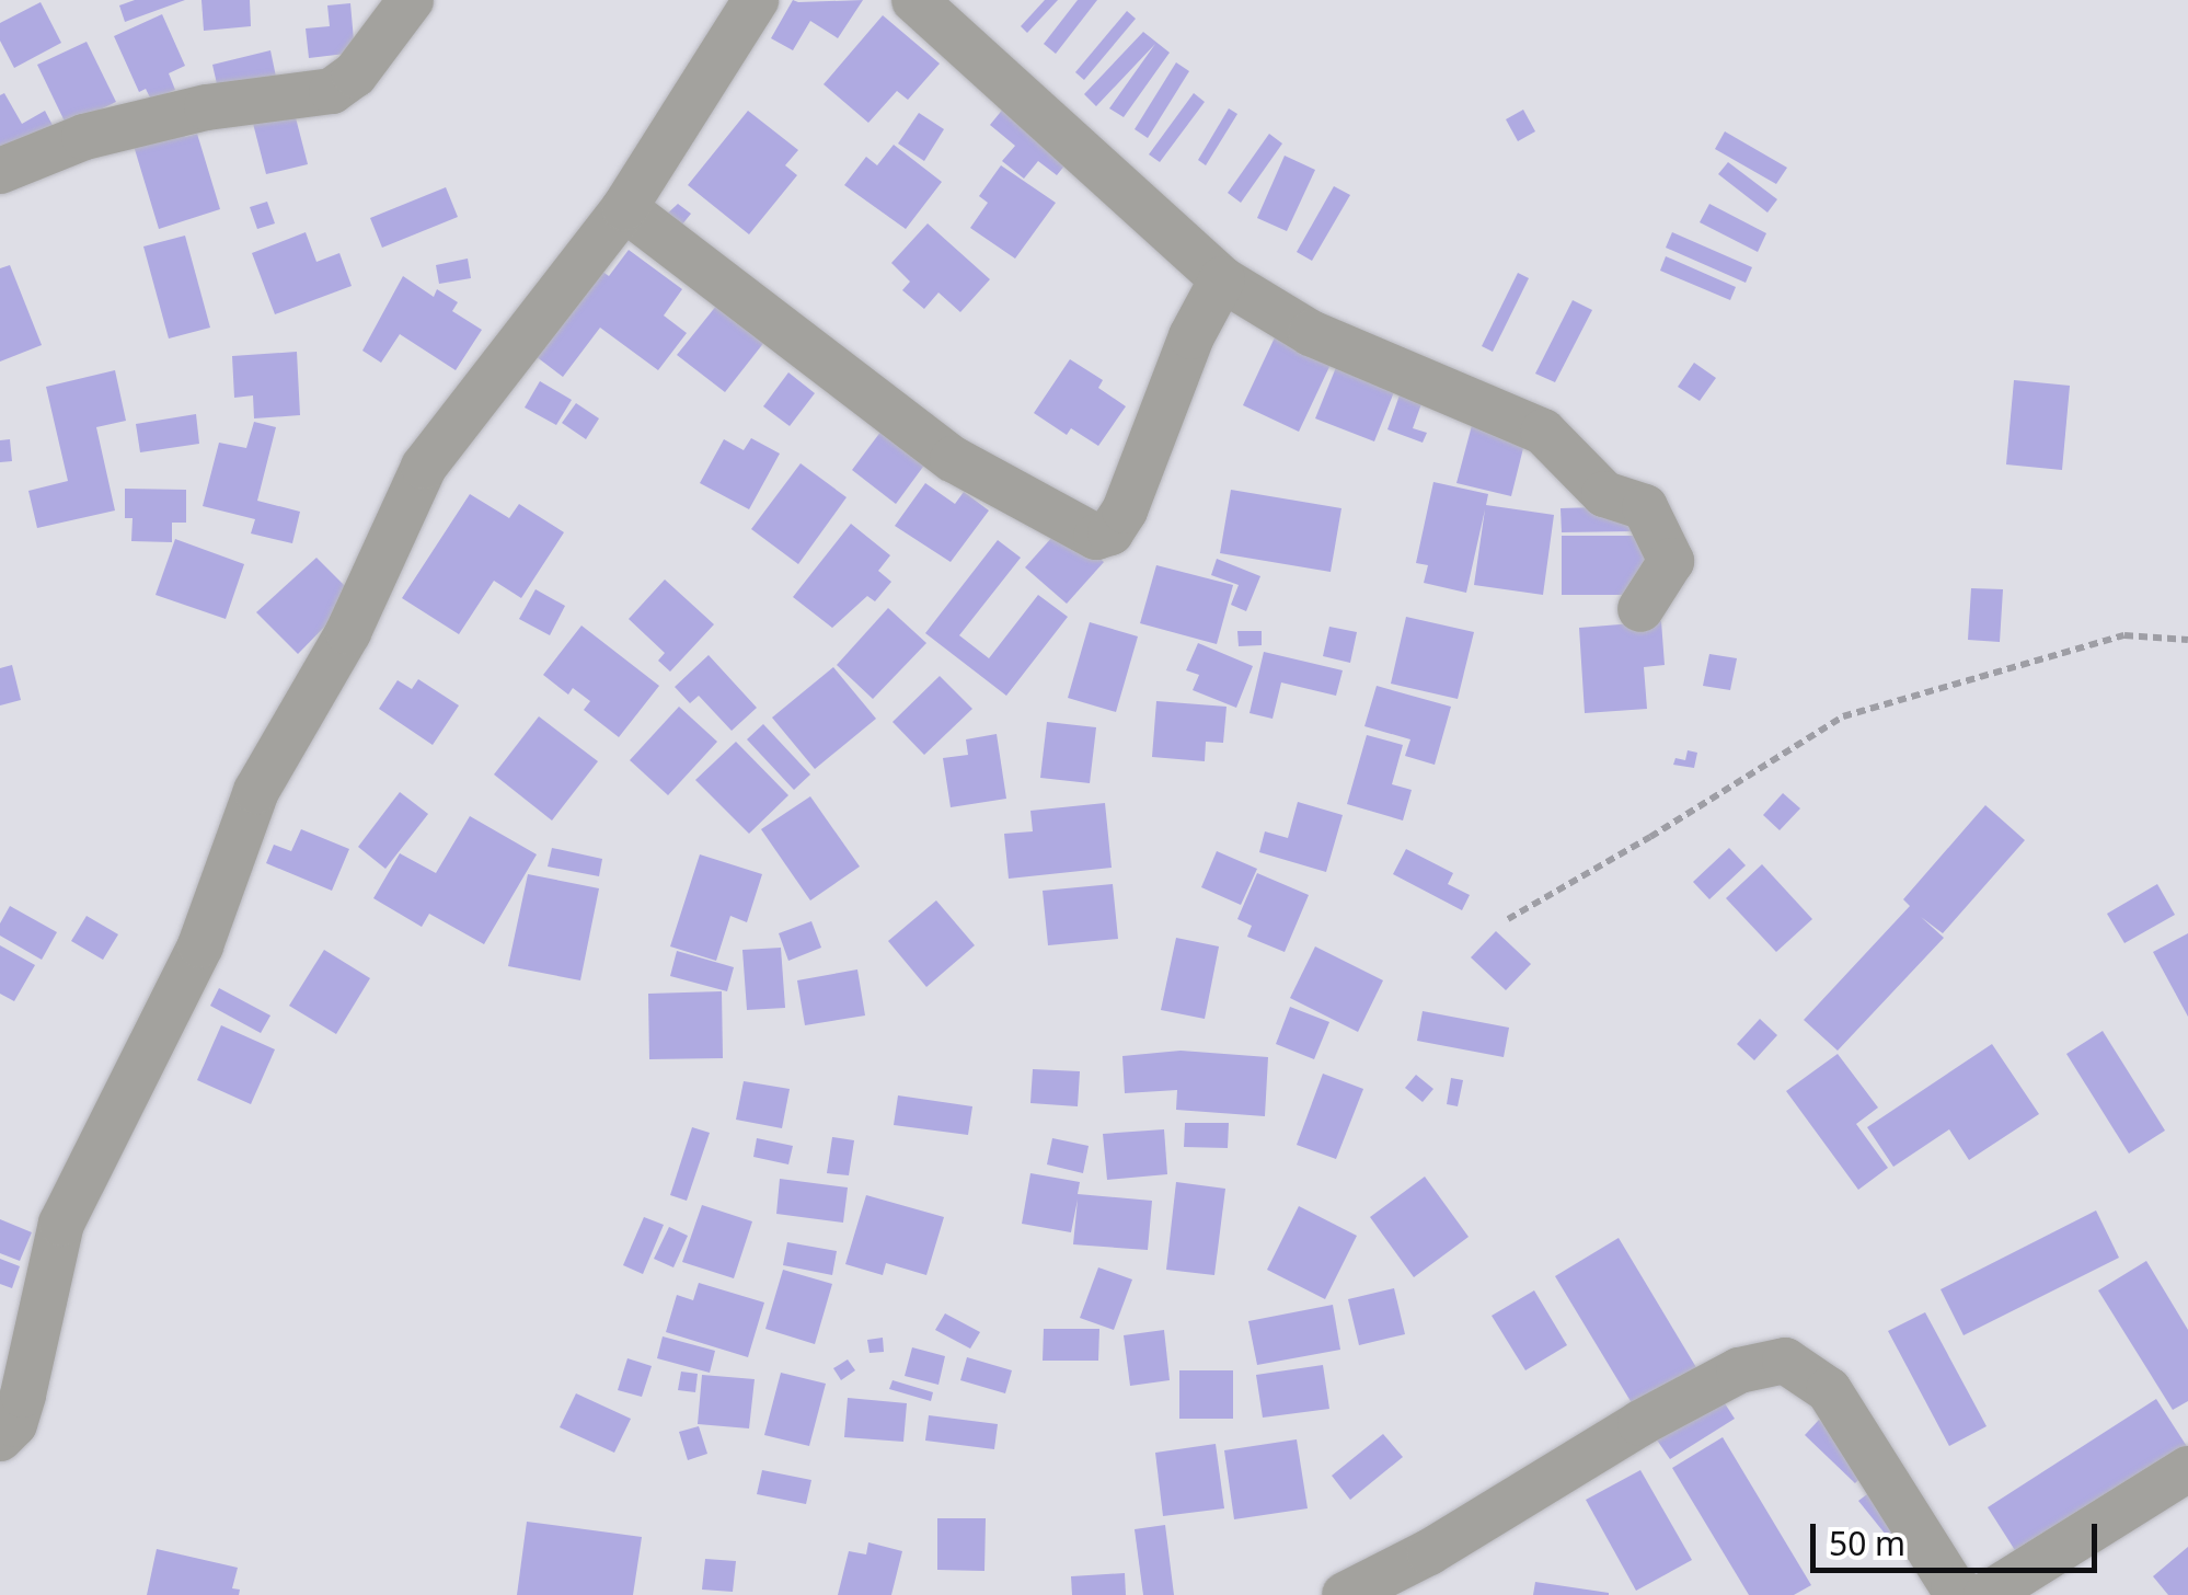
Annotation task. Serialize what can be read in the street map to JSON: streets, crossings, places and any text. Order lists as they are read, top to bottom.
{
  "scale_bar": "50 m"
}
